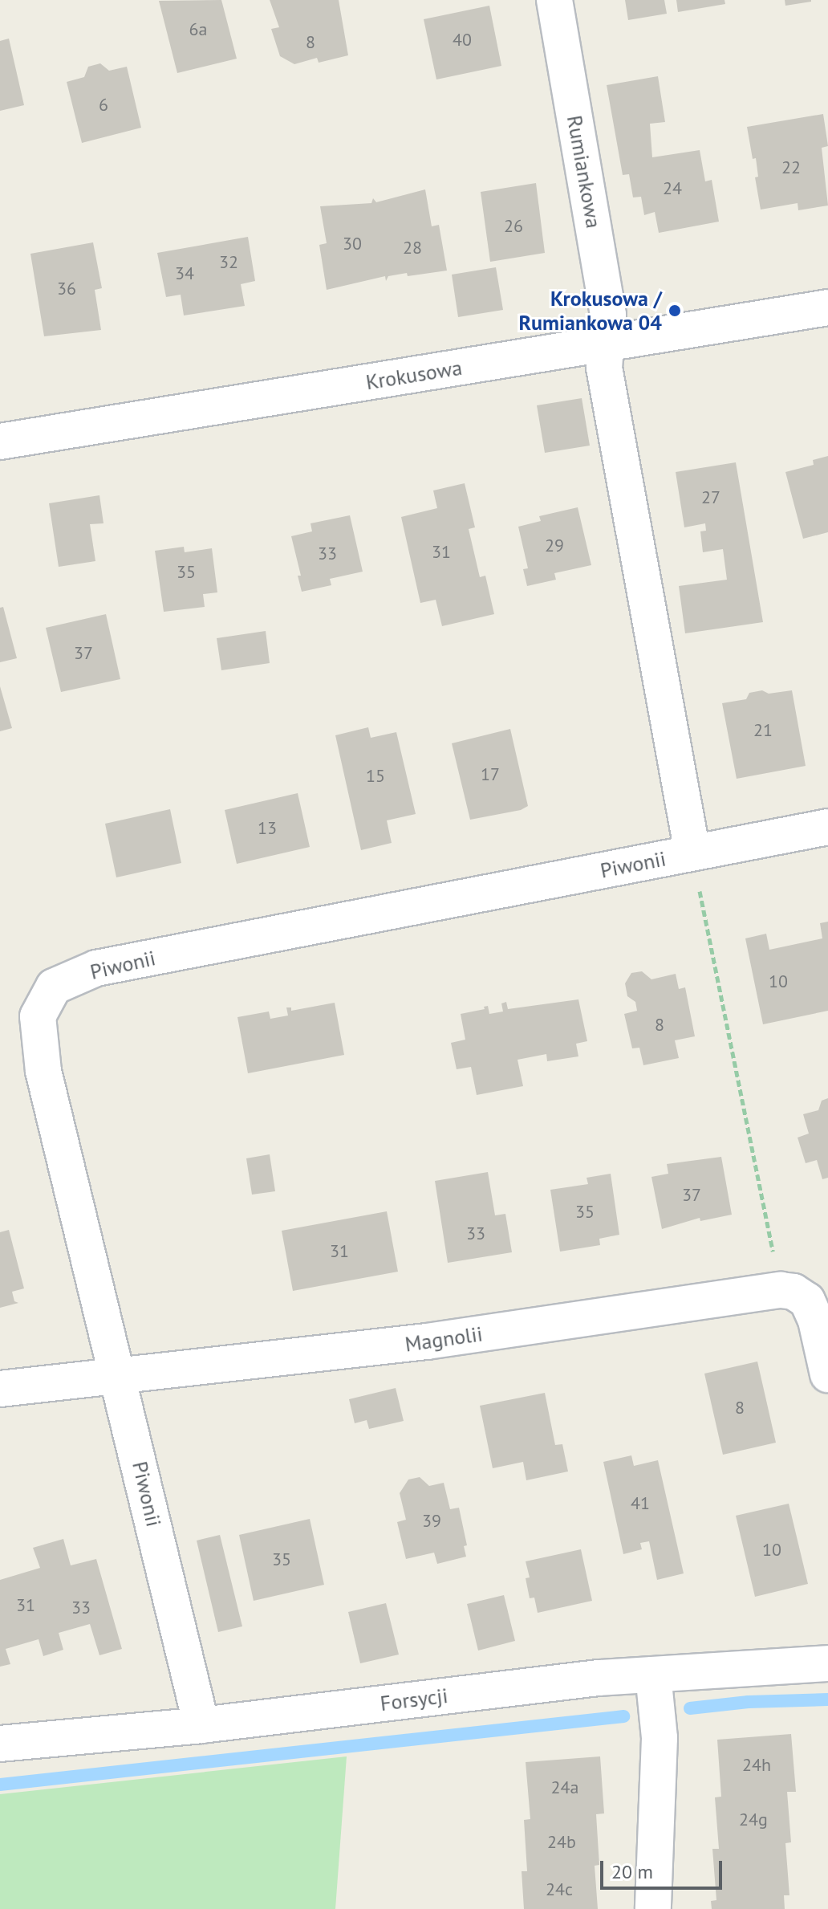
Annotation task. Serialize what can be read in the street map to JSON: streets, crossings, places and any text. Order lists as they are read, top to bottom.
{
  "streets": {
    "street": [
      "Rumiankowa",
      "Krokusowa",
      "Piwonii",
      "Magnolii",
      "Forsycji"
    ]
  },
  "crossings": [
    ["Rumiankowa", "Krokusowa"],
    ["Rumiankowa", "Piwonii"],
    ["Piwonii", "Magnolii"],
    ["Piwonii", "Forsycji"]
  ],
  "places": ["Krokusowa / Rumiankowa 04"],
  "house_numbers": [
    "6a",
    "40",
    "8",
    "6",
    "22",
    "24",
    "26",
    "30",
    "28",
    "32",
    "34",
    "36",
    "27",
    "29",
    "31",
    "33",
    "35",
    "37",
    "21",
    "17",
    "15",
    "13",
    "10",
    "8",
    "37",
    "35",
    "33",
    "31",
    "8",
    "41",
    "39",
    "10",
    "35",
    "31",
    "33",
    "24h",
    "24a",
    "24g",
    "24b",
    "24c"
  ],
  "scale_bar": "20 m"
}
